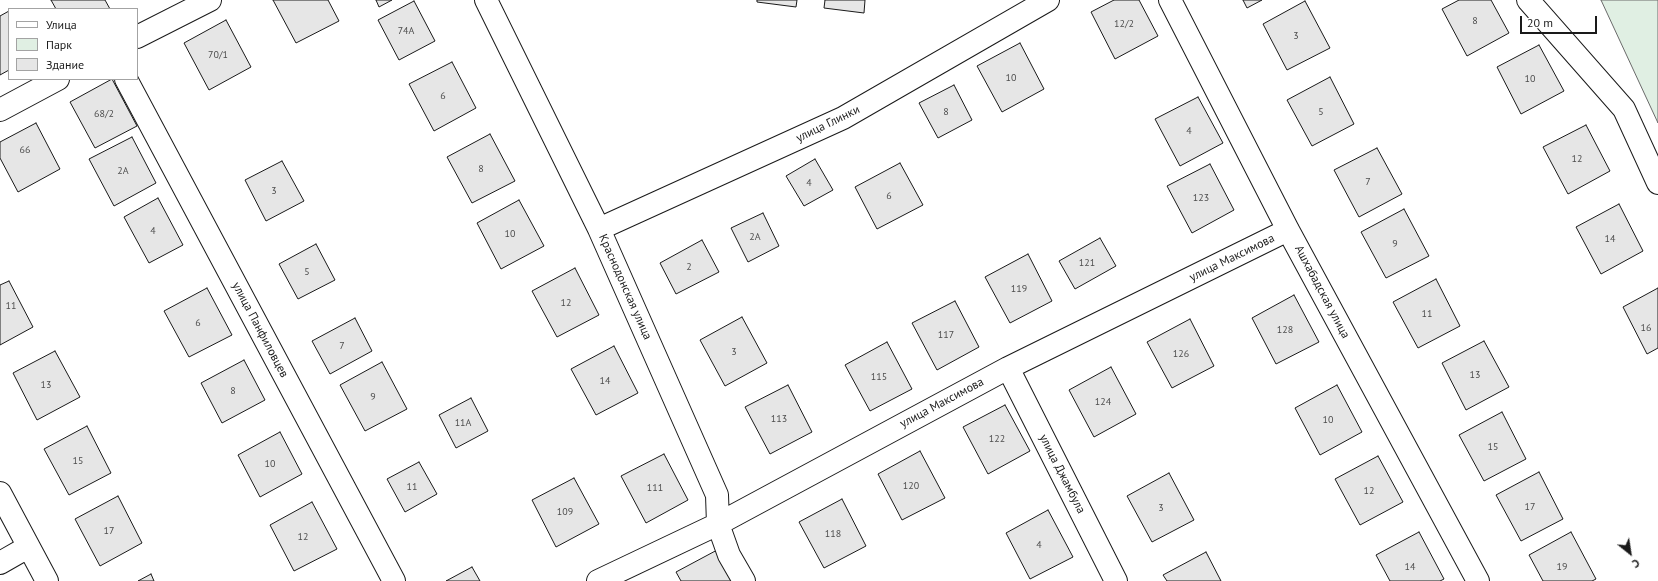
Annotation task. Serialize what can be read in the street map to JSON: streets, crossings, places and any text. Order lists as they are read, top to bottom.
{
  "streets": {
    "street": [
      "улица Глинки",
      "улица Максимова",
      "Краснодонская улица",
      "Ашхабадская улица",
      "улица Панфиловцев",
      "улица Джамбула"
    ]
  },
  "crossings": [
    ["улица Глинки", "Краснодонская улица"],
    ["улица Максимова", "Краснодонская улица"],
    ["улица Максимова", "Ашхабадская улица"],
    ["улица Максимова", "улица Джамбула"]
  ],
  "house_numbers": [
    "8",
    "12/2",
    "74А",
    "3",
    "70/1",
    "10",
    "10",
    "6",
    "8",
    "5",
    "68/2",
    "4",
    "66",
    "12",
    "8",
    "2А",
    "7",
    "4",
    "3",
    "6",
    "123",
    "4",
    "10",
    "2А",
    "14",
    "9",
    "121",
    "2",
    "5",
    "119",
    "12",
    "11",
    "11",
    "6",
    "16",
    "128",
    "117",
    "7",
    "3",
    "126",
    "13",
    "115",
    "14",
    "13",
    "8",
    "9",
    "124",
    "113",
    "10",
    "11А",
    "122",
    "15",
    "15",
    "10",
    "120",
    "11",
    "111",
    "12",
    "17",
    "3",
    "109",
    "17",
    "118",
    "12",
    "4",
    "14",
    "19"
  ],
  "legend": ["Улица", "Парк", "Здание"],
  "scale_bar": "20 m",
  "north": "bottom right"
}
